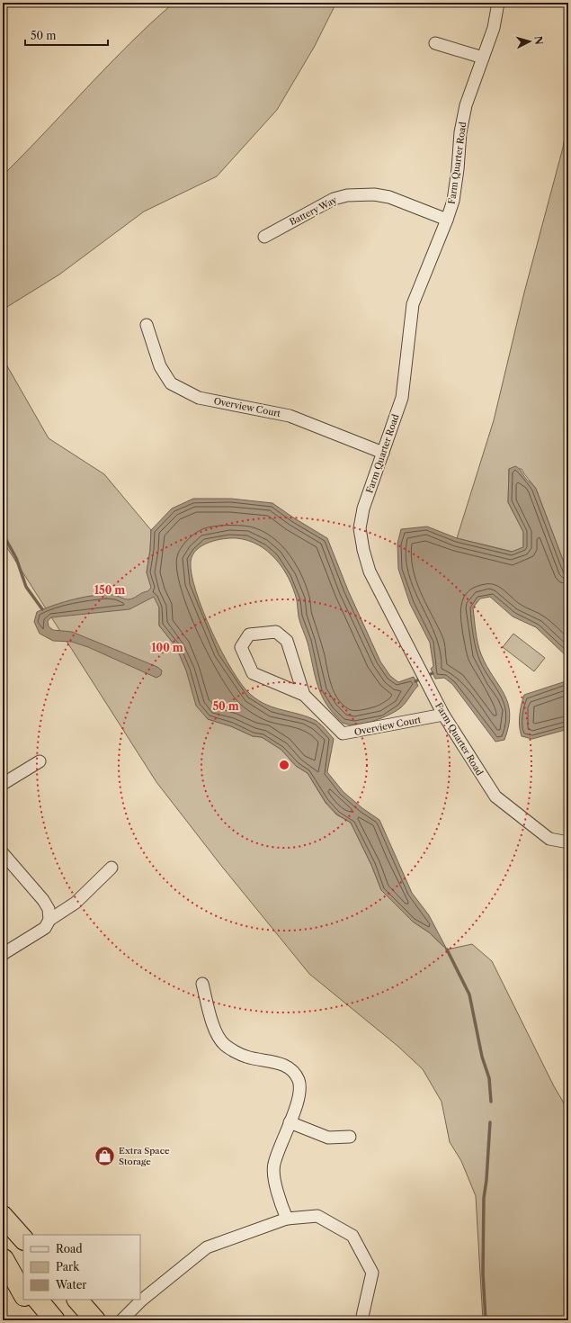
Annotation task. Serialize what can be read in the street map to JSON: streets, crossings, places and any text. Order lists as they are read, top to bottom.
{
  "streets": {
    "street": ["Farm Quarter Road", "Battery Way", "Overview Court"]
  },
  "crossings": [
    ["Farm Quarter Road", "Battery Way"],
    ["Farm Quarter Road", "Overview Court"]
  ],
  "places": {
    "shop": ["Extra Space Storage"]
  },
  "legend": ["Road", "Park", "Water"],
  "scale_bar": "50 m",
  "north": "right",
  "rings": ["150 m", "100 m", "50 m"]
}
